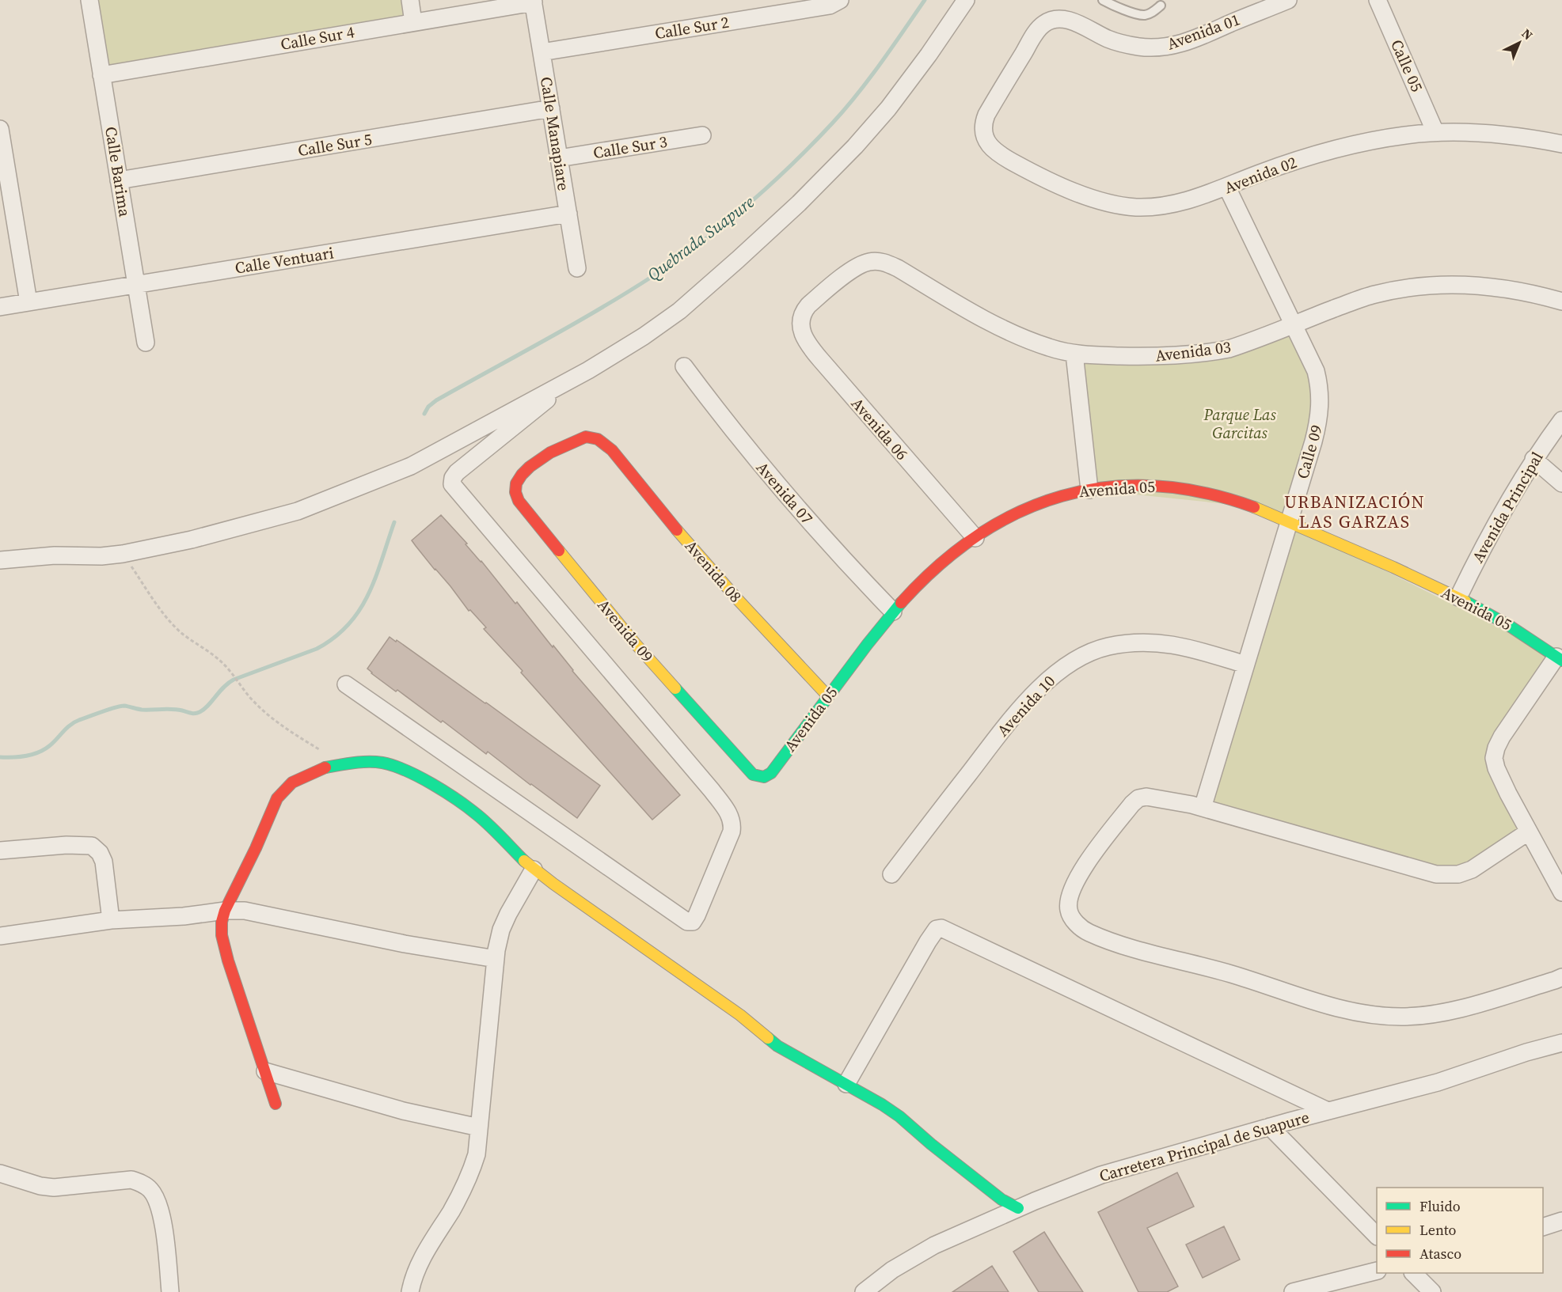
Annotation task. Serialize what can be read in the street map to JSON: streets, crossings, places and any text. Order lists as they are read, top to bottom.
{
  "streets": {
    "street": [
      "Calle Sur 2",
      "Avenida 01",
      "Calle Sur 4",
      "Calle 05",
      "Calle Manapiare",
      "Calle Sur 5",
      "Calle Sur 3",
      "Calle Barima",
      "Avenida 02",
      "Calle Ventuari",
      "Avenida 03",
      "Avenida 06",
      "Calle 09",
      "Avenida 05",
      "Avenida 07",
      "Avenida Principal",
      "Avenida 08",
      "Avenida 09",
      "Avenida 10",
      "Carretera Principal de Suapure"
    ]
  },
  "crossings": [
    ["Calle Sur 2", "Calle Manapiare"],
    ["Avenida 01", "Avenida 02"],
    ["Calle Sur 4", "Calle Manapiare"],
    ["Calle Sur 4", "Calle Barima"],
    ["Calle 05", "Avenida 02"],
    ["Calle Manapiare", "Calle Sur 5"],
    ["Calle Manapiare", "Calle Sur 3"],
    ["Calle Manapiare", "Calle Ventuari"],
    ["Calle Sur 5", "Calle Barima"],
    ["Calle Barima", "Calle Ventuari"],
    ["Avenida 02", "Calle 09"],
    ["Avenida 03", "Avenida 06"],
    ["Avenida 03", "Calle 09"],
    ["Avenida 06", "Avenida 05"],
    ["Calle 09", "Avenida 05"],
    ["Calle 09", "Avenida 10"],
    ["Avenida 05", "Avenida 07"],
    ["Avenida 05", "Avenida Principal"],
    ["Avenida 05", "Avenida 08"],
    ["Avenida 05", "Avenida 09"],
    ["Avenida 08", "Avenida 09"]
  ],
  "districts": ["URBANIZACIÓN LAS GARZAS"],
  "water": ["Quebrada Suapure"],
  "parks": ["Parque Las Garcitas"],
  "legend": ["Fluido", "Lento", "Atasco"],
  "north": "top right"
}
